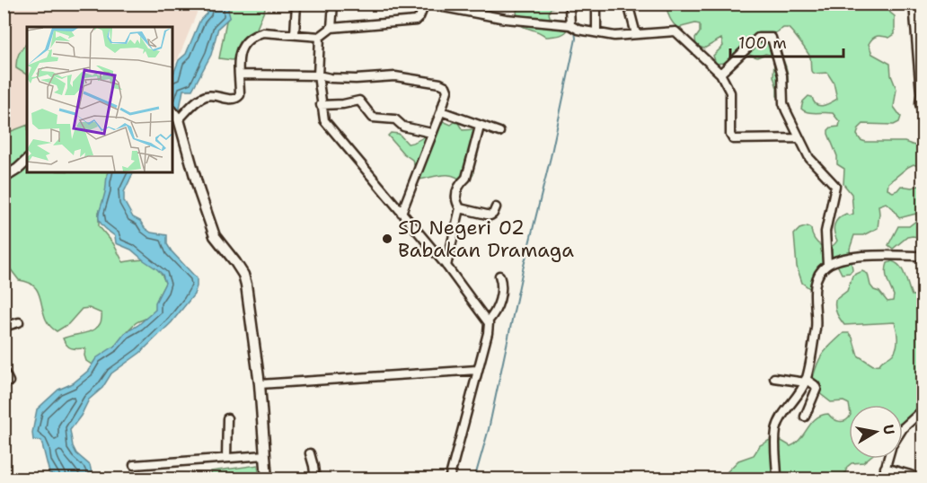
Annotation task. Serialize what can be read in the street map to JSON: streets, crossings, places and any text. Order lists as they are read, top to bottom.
{
  "places": ["SD Negeri 02 Babakan Dramaga"],
  "scale_bar": "100 m",
  "north": "right"
}
